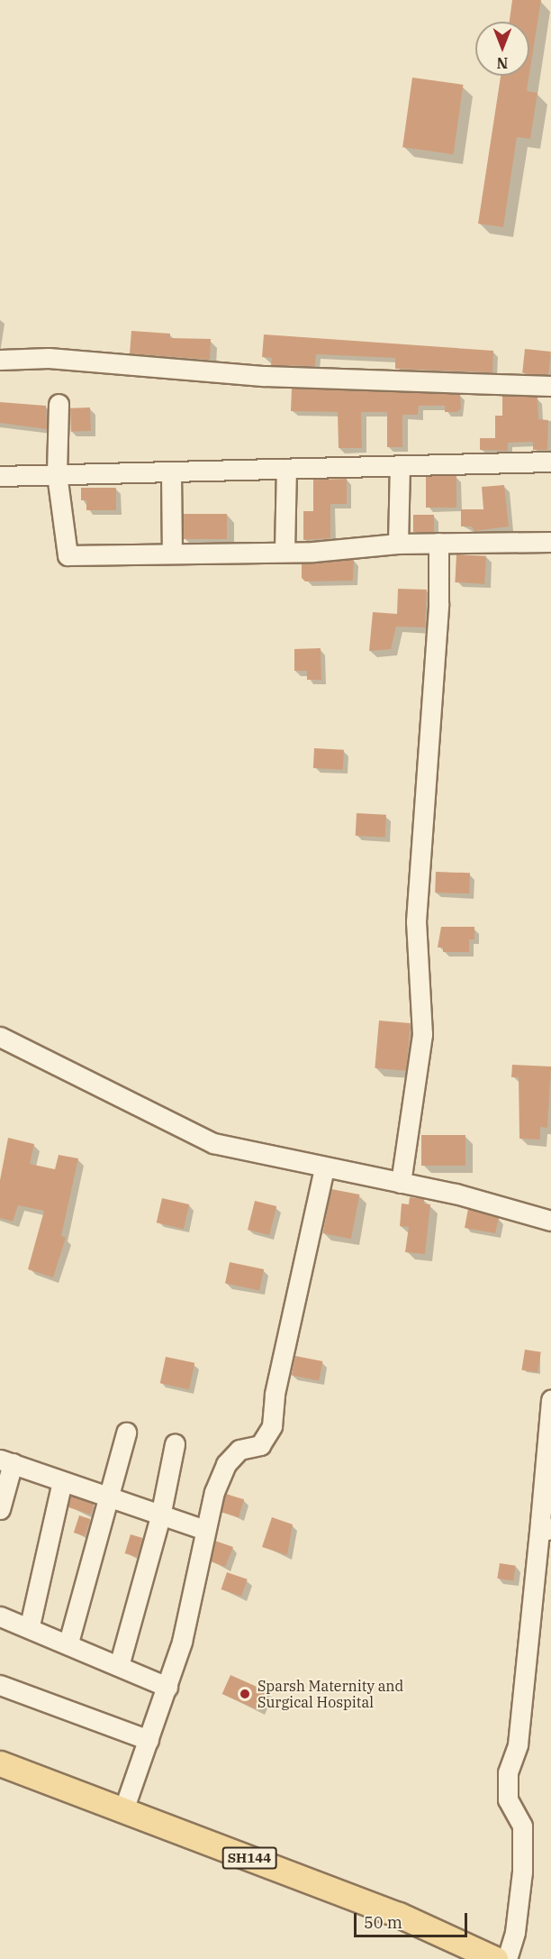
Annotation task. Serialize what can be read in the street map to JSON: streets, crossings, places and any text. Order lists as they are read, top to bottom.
{
  "streets": {
    "main road": ["SH144"]
  },
  "places": ["Sparsh Maternity and Surgical Hospital"],
  "scale_bar": "50 m",
  "north": "bottom"
}
